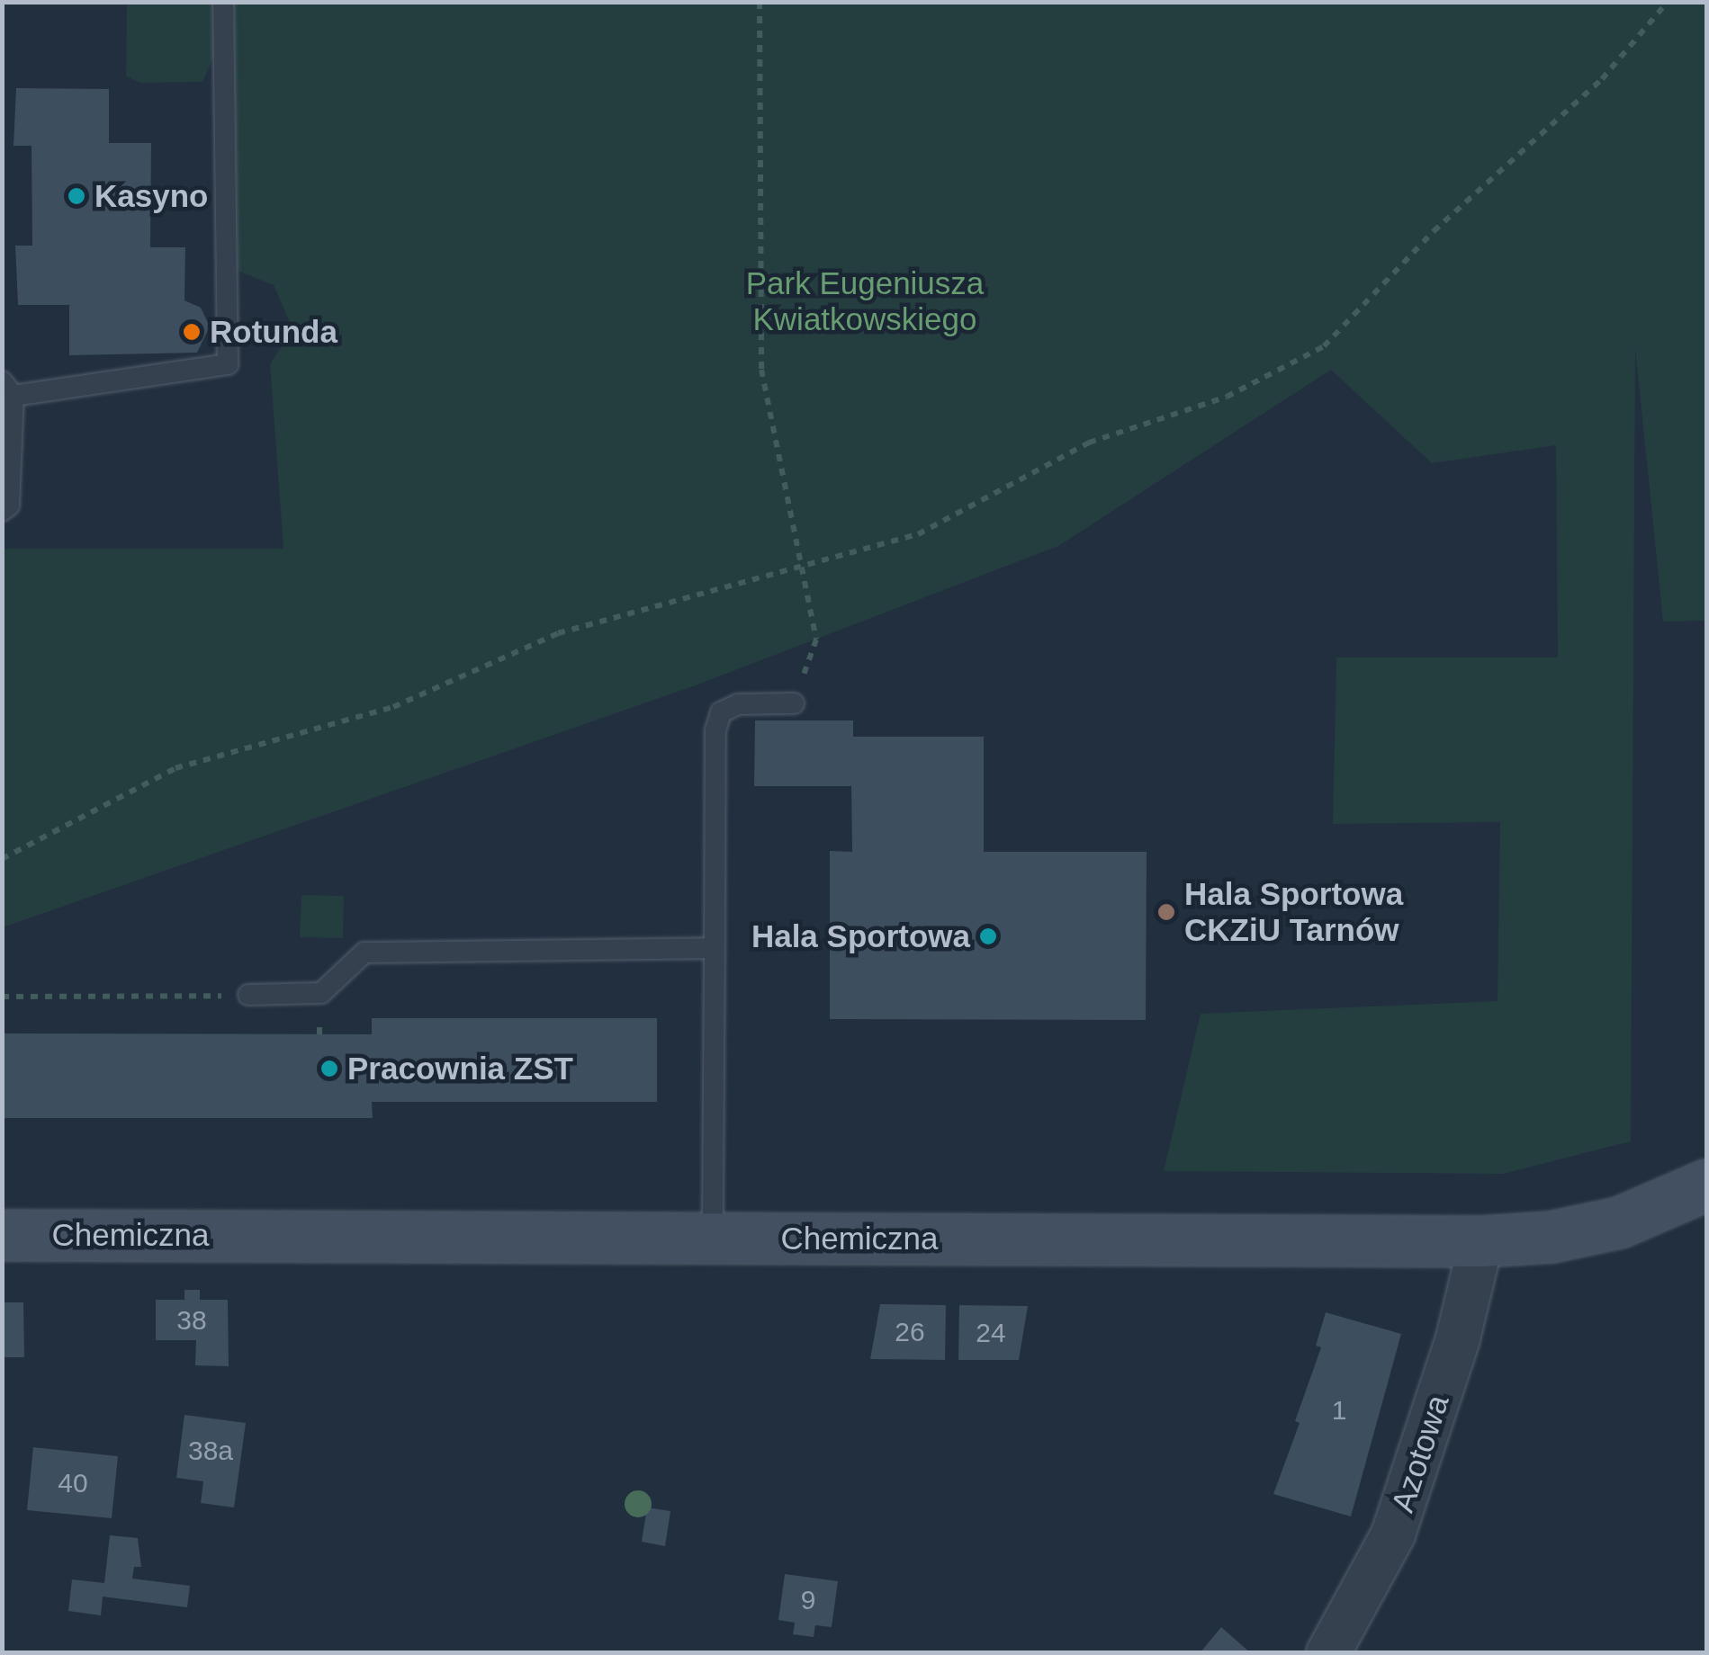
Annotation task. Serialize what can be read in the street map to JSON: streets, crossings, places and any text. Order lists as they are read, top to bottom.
{
  "streets": {
    "street": ["Chemiczna", "Azotowa"]
  },
  "crossings": [
    ["Chemiczna", "Azotowa"]
  ],
  "parks": ["Park Eugeniusza Kwiatkowskiego"],
  "places": [
    "Kasyno",
    "Rotunda",
    "Hala Sportowa CKZiU Tarnów",
    "Hala Sportowa",
    "Pracownia ZST"
  ],
  "house_numbers": [
    "38",
    "26",
    "24",
    "1",
    "38a",
    "40",
    "9"
  ]
}
